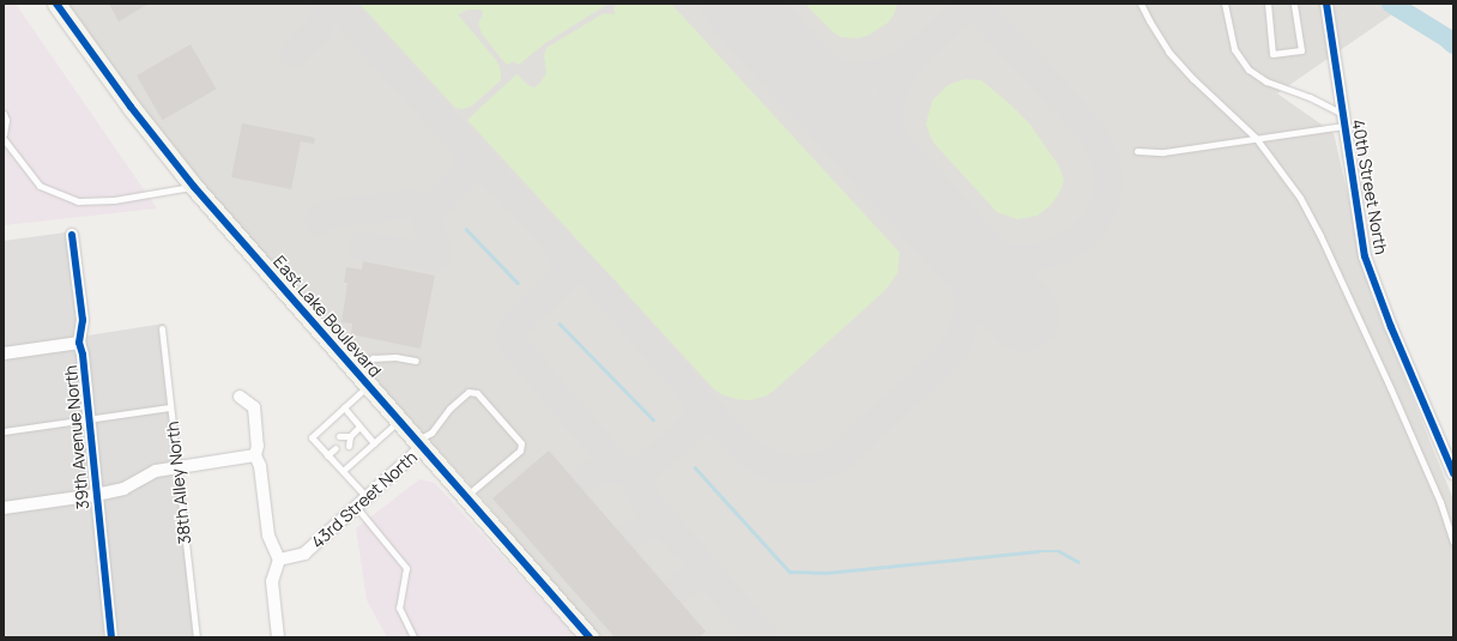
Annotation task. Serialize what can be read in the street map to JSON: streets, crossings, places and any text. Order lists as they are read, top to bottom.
{
  "streets": {
    "street": [
      "40th Street North",
      "East Lake Boulevard",
      "39th Avenue North",
      "43rd Street North"
    ],
    "lane": ["38th Alley North"]
  },
  "crossings": [
    ["East Lake Boulevard", "43rd Street North"]
  ]
}
